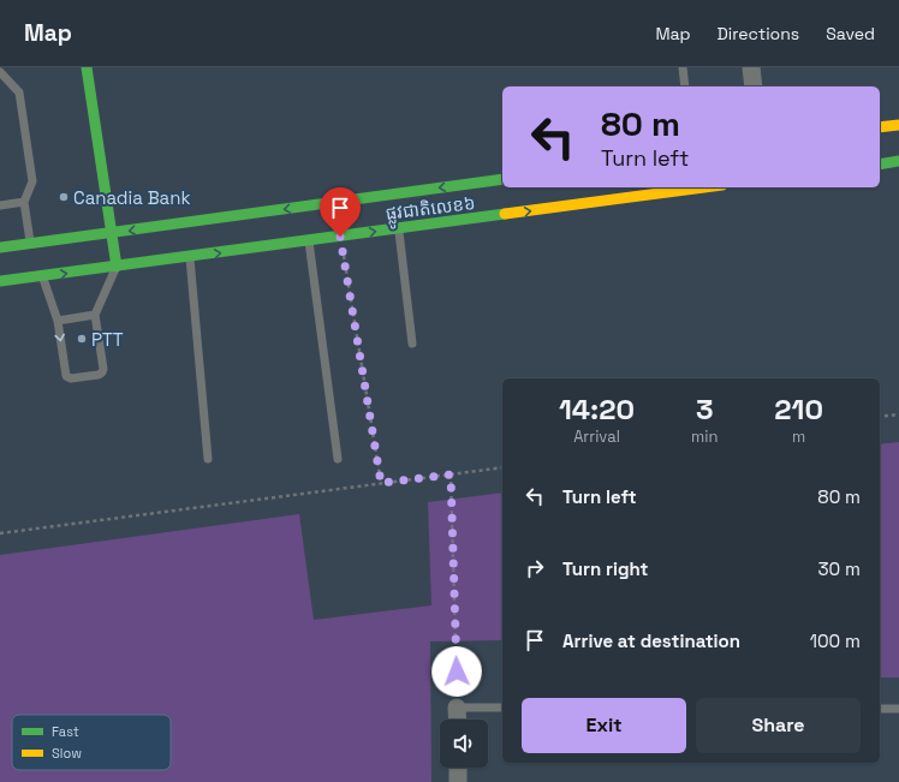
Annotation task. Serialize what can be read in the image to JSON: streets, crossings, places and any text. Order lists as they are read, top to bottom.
{
  "streets": {
    "main road": ["ផ្លូវជាតិលេខ៦"]
  },
  "places": ["Canadia Bank", "PTT"],
  "legend": ["Fast", "Slow"],
  "page": {
    "header": "Map",
    "nav": ["Map", "Directions", "Saved"],
    "turn": ["80 m", "Turn left"],
    "eta": [
      "14:20",
      "Arrival",
      "3",
      "min",
      "210",
      "m"
    ],
    "list": [
      {
        "name": "Turn left",
        "value": "80 m"
      },
      {
        "name": "Turn right",
        "value": "30 m"
      },
      {
        "name": "Arrive at destination",
        "value": "100 m"
      }
    ],
    "buttons": ["Exit", "Share"]
  }
}
